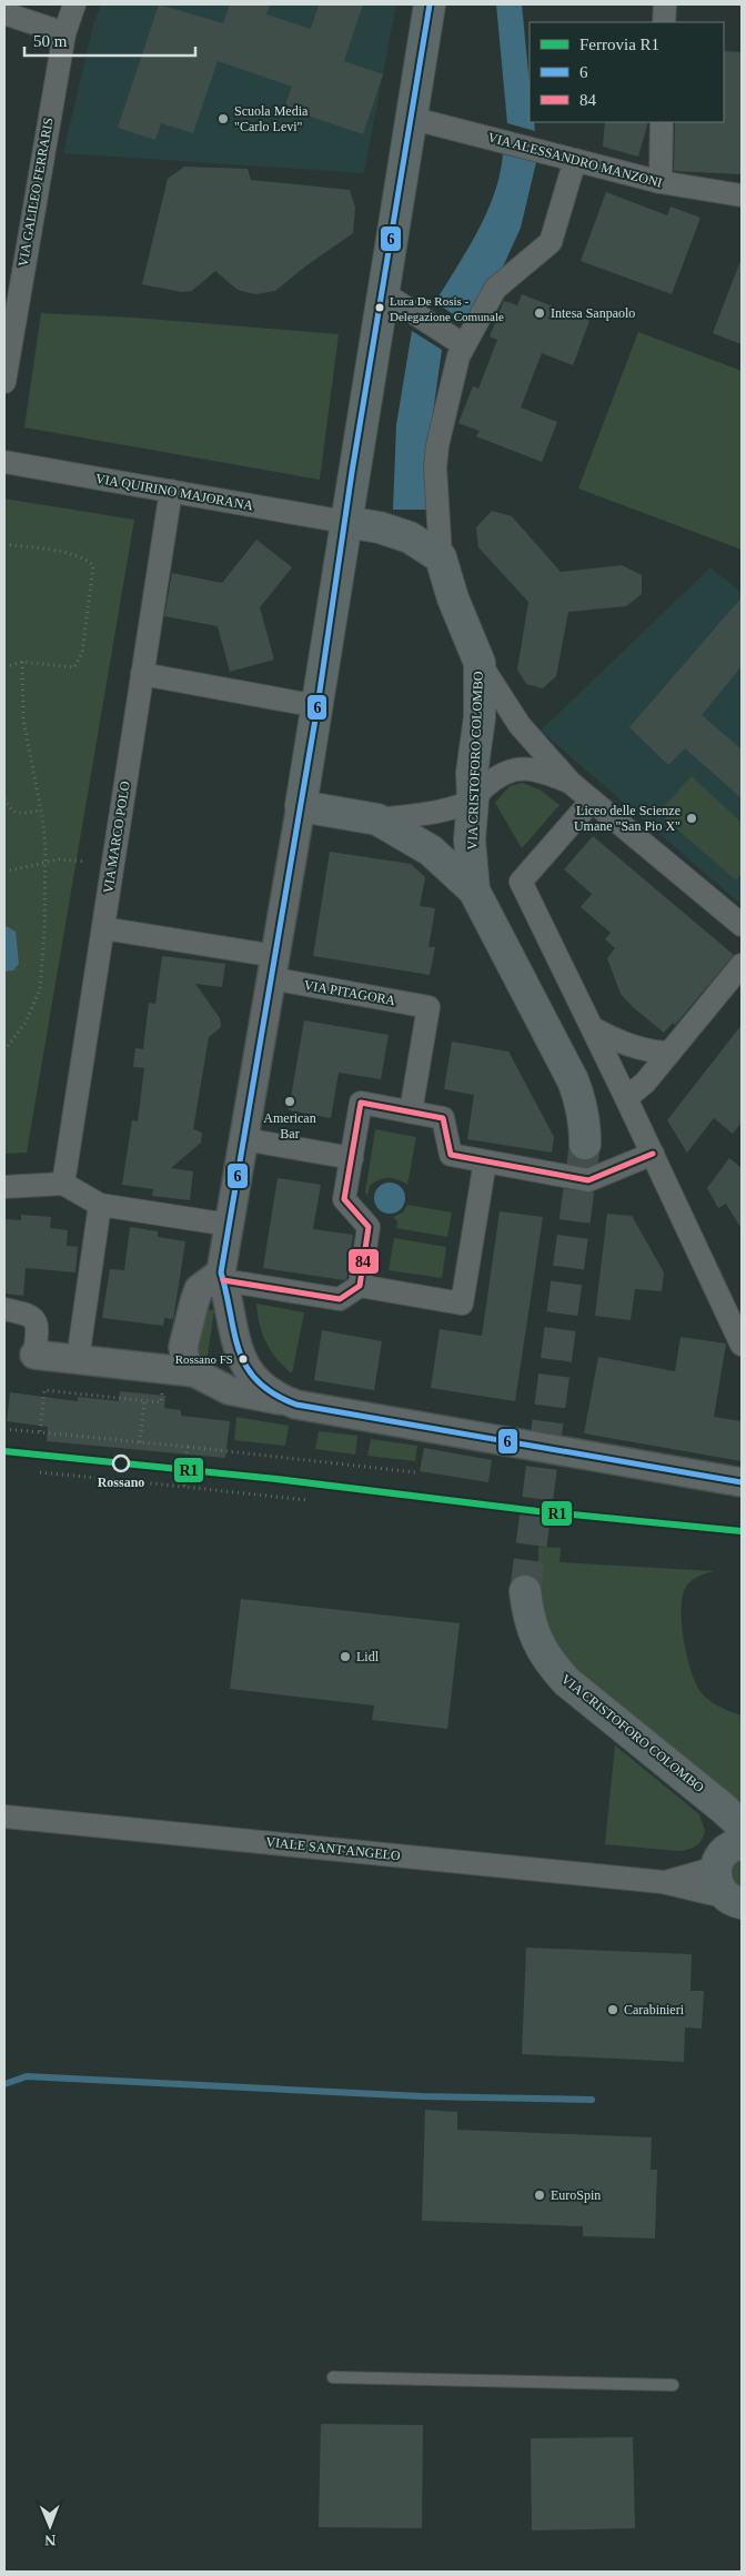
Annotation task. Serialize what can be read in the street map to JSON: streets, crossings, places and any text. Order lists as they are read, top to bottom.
{
  "streets": {
    "main road": ["VIA CRISTOFORO COLOMBO"],
    "street": [
      "VIA ALESSANDRO MANZONI",
      "VIA GALILEO FERRARIS",
      "VIA QUIRINO MAJORANA",
      "VIA MARCO POLO",
      "VIA PITAGORA",
      "VIALE SANT'ANGELO"
    ]
  },
  "crossings": [
    ["VIA QUIRINO MAJORANA", "VIA MARCO POLO"],
    ["VIA CRISTOFORO COLOMBO", "VIALE SANT'ANGELO"],
    ["VIA MARCO POLO", "VIA PITAGORA"]
  ],
  "places": [
    "Scuola Media \"Carlo Levi\"",
    "Luca De Rosis - Delegazione Comunale",
    "Intesa Sanpaolo",
    "Liceo delle Scienze Umane \"San Pio X\"",
    "American Bar",
    "Rossano FS",
    "Rossano",
    "Lidl",
    "Carabinieri",
    "EuroSpin"
  ],
  "lines": ["transit line 6", "transit line 84", "rail line R1"],
  "legend": ["Ferrovia R1", "6", "84"],
  "scale_bar": "50 m",
  "north": "bottom"
}
